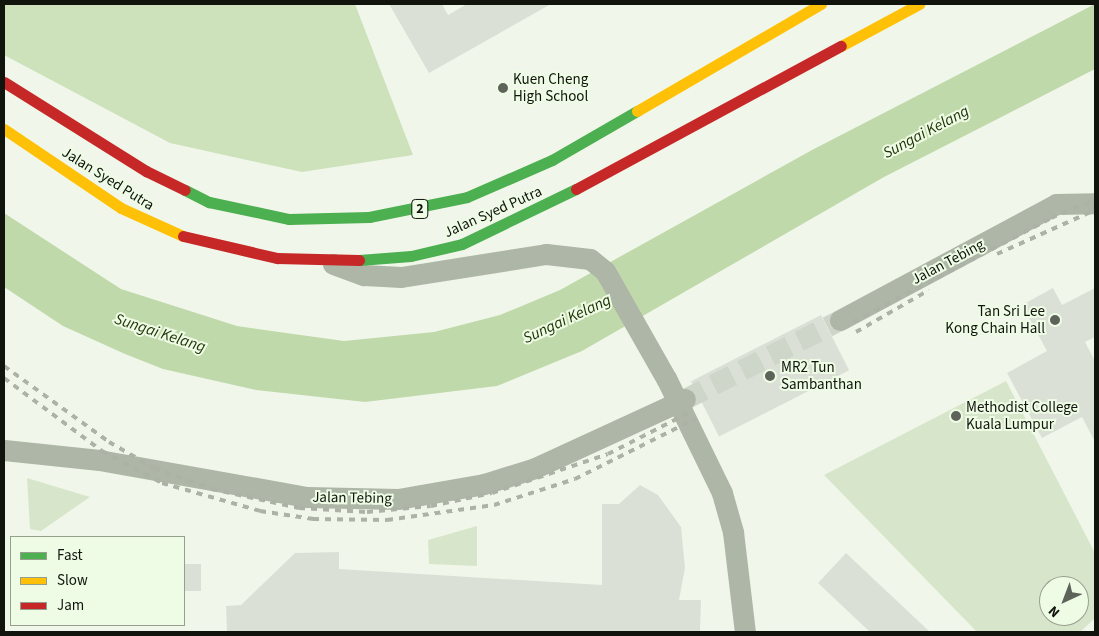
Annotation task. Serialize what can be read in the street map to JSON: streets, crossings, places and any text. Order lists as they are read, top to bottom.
{
  "streets": {
    "main road": ["Jalan Syed Putra", "2"],
    "street": ["Jalan Tebing"]
  },
  "water": ["Sungai Kelang"],
  "places": [
    "Kuen Cheng High School",
    "Tan Sri Lee Kong Chain Hall",
    "MR2 Tun Sambanthan",
    "Methodist College Kuala Lumpur"
  ],
  "legend": ["Fast", "Slow", "Jam"],
  "north": "bottom left"
}
